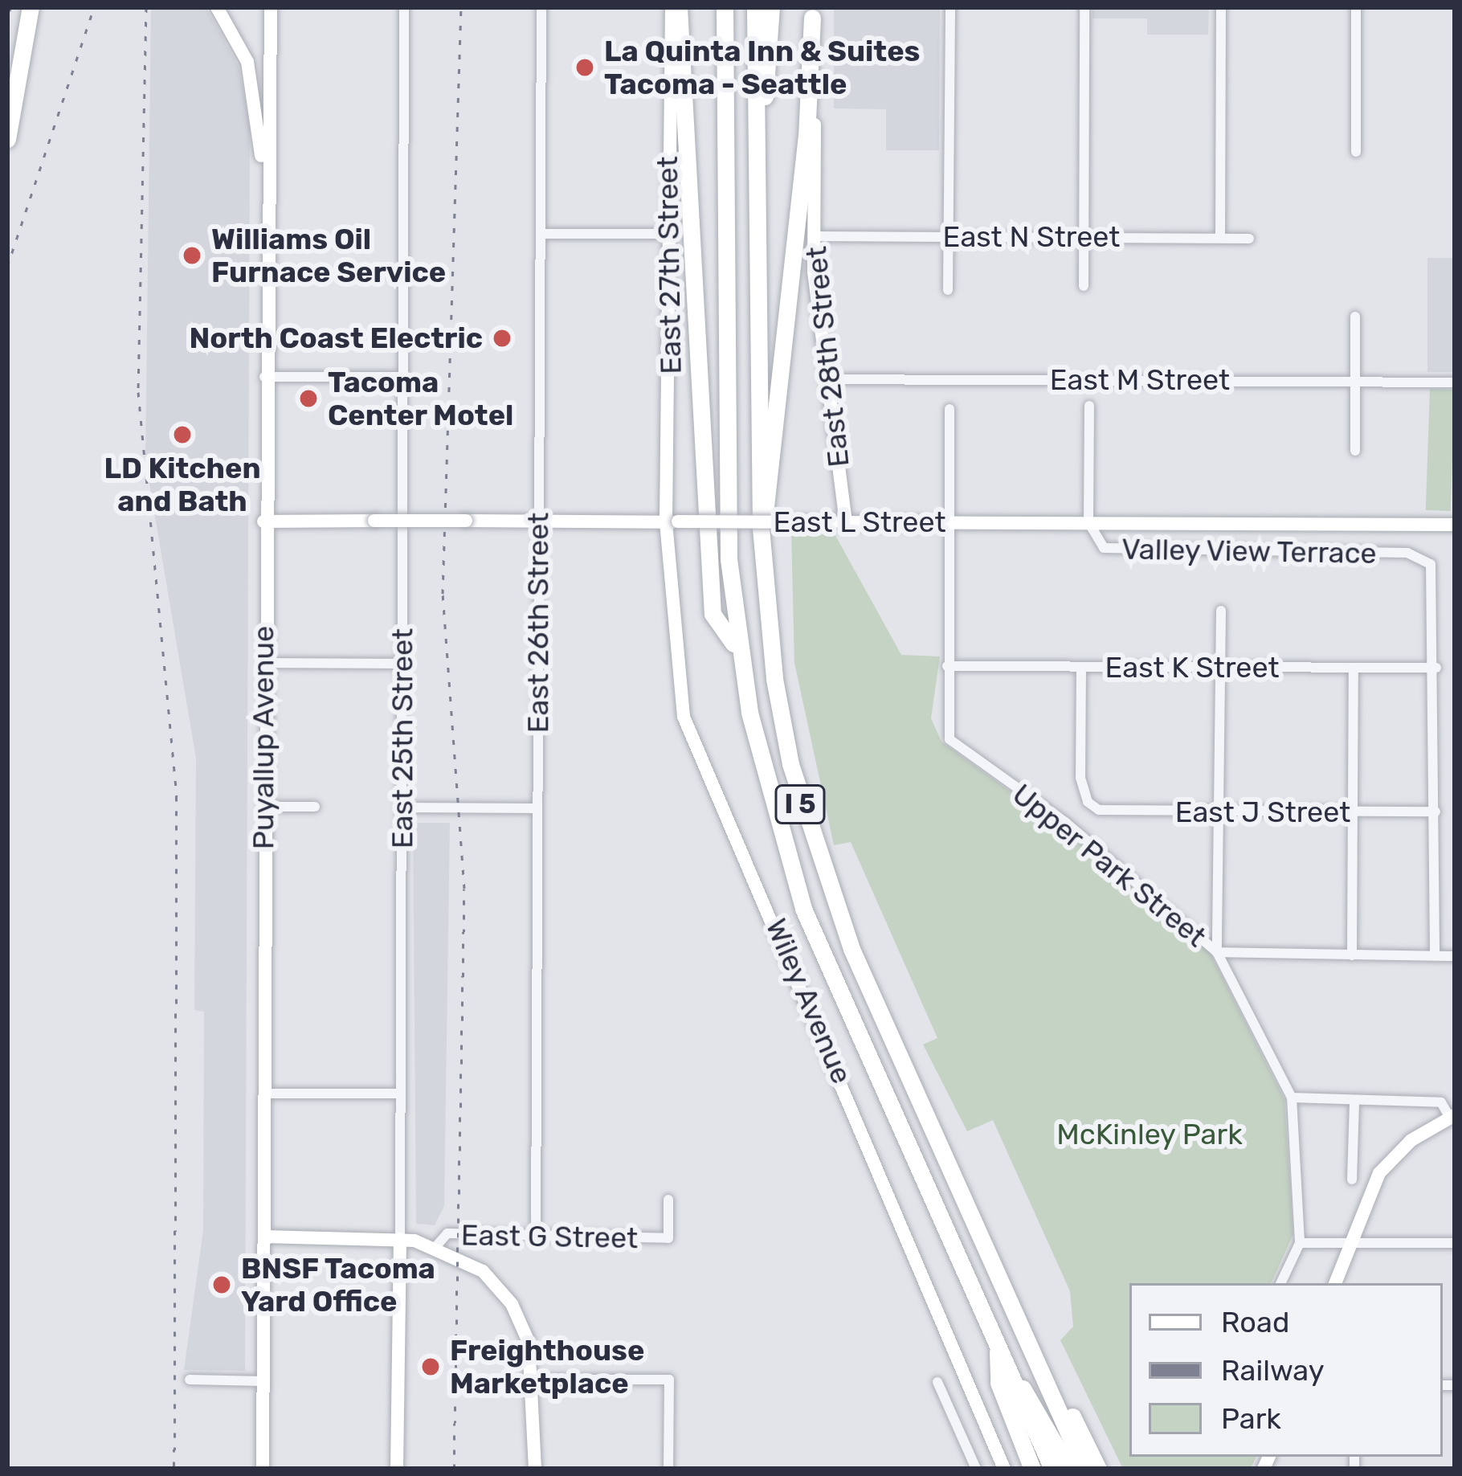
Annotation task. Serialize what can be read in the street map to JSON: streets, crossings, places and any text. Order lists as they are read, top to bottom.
{
  "streets": {
    "highway": ["I 5"],
    "street": [
      "East N Street",
      "East 27th Street",
      "East 28th Street",
      "East M Street",
      "East L Street",
      "Valley View Terrace",
      "East 26th Street",
      "East K Street",
      "Puyallup Avenue",
      "East 25th Street",
      "East J Street",
      "Upper Park Street",
      "Wiley Avenue",
      "East G Street"
    ]
  },
  "crossings": [
    ["East N Street", "East 28th Street"],
    ["East 27th Street", "East L Street"],
    ["East 27th Street", "Wiley Avenue"],
    ["East 28th Street", "East M Street"],
    ["East 28th Street", "East L Street"],
    ["East L Street", "Valley View Terrace"],
    ["East L Street", "East 26th Street"],
    ["East L Street", "Puyallup Avenue"],
    ["East L Street", "Wiley Avenue"],
    ["Valley View Terrace", "East K Street"],
    ["East 26th Street", "East G Street"],
    ["East K Street", "East J Street"],
    ["East K Street", "Upper Park Street"]
  ],
  "parks": ["McKinley Park"],
  "places": [
    "La Quinta Inn & Suites Tacoma - Seattle",
    "Williams Oil Furnace Service",
    "North Coast Electric",
    "Tacoma Center Motel",
    "LD Kitchen and Bath",
    "BNSF Tacoma Yard Office",
    "Freighthouse Marketplace"
  ],
  "legend": ["Road", "Railway", "Park"]
}
